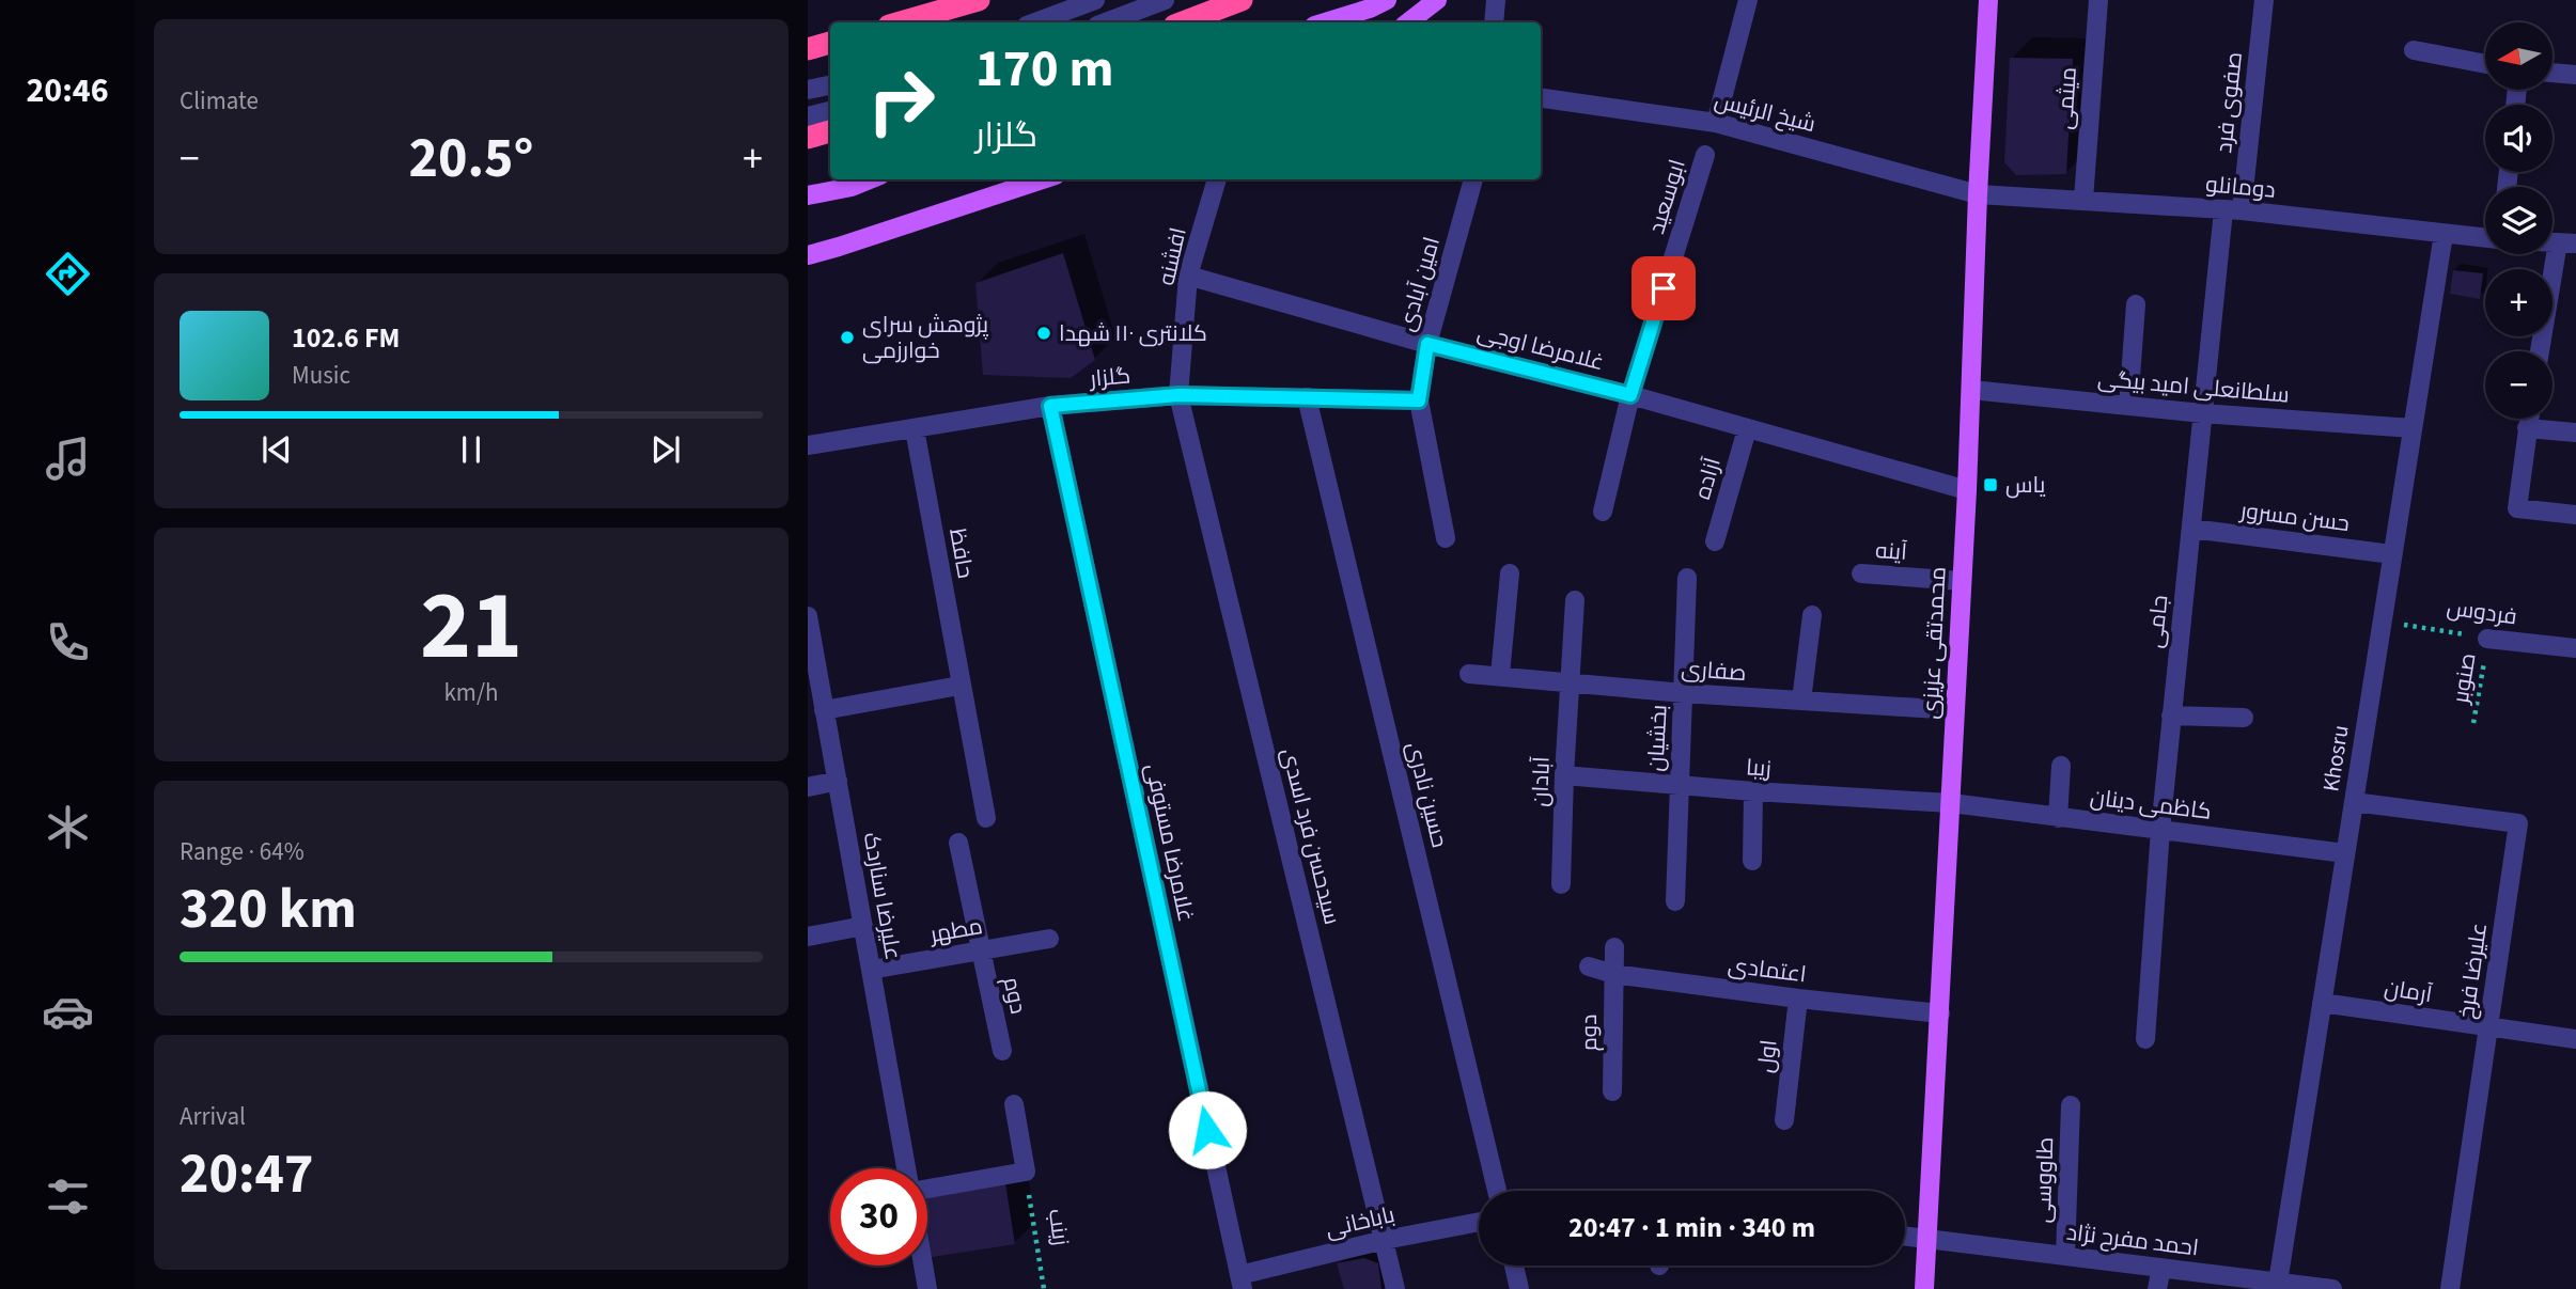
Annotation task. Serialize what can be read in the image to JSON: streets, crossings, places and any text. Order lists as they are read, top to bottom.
{
  "streets": {
    "main road": ["محمدتقی عزیزی"],
    "street": [
      "میثمی",
      "صفوی فرد",
      "شیخ الرئیس",
      "دومانلو",
      "ابوسعید",
      "افشنه",
      "امین آبادی",
      "غلامرضا اوجی",
      "گلزار",
      "سلطانعلی امید بیگی",
      "آزاده",
      "حسن مسرور",
      "آینه",
      "حافظ",
      "فردوس",
      "جامی",
      "صفاری",
      "بخشیان",
      "Khosru",
      "زیبا",
      "آبادان",
      "حسین نادری",
      "کاظمی دینان",
      "سیدحسن فرد اسدی",
      "غلامرضا مستوفی",
      "علیرضا سناردک",
      "مطهر",
      "اعتمادی",
      "علیرضا فرخ",
      "آرمان",
      "دوم",
      "اول",
      "طاووسی",
      "باباخانی",
      "احمد مفرح نژاد"
    ],
    "path": ["صنوبر", "زینب"]
  },
  "crossings": [
    ["میثمی", "دومانلو"],
    ["صفوی فرد", "دومانلو"],
    ["صفوی فرد", "جامی"],
    ["شیخ الرئیس", "دومانلو"],
    ["شیخ الرئیس", "محمدتقی عزیزی"],
    ["دومانلو", "جامی"],
    ["دومانلو", "محمدتقی عزیزی"],
    ["دومانلو", "Khosru"],
    ["ابوسعید", "غلامرضا اوجی"],
    ["افشنه", "غلامرضا اوجی"],
    ["افشنه", "گلزار"],
    ["افشنه", "سیدحسن فرد اسدی"],
    ["امین آبادی", "غلامرضا اوجی"],
    ["امین آبادی", "گلزار"],
    ["غلامرضا اوجی", "آزاده"],
    ["غلامرضا اوجی", "محمدتقی عزیزی"],
    ["گلزار", "حافظ"],
    ["گلزار", "حسین نادری"],
    ["گلزار", "سیدحسن فرد اسدی"],
    ["گلزار", "غلامرضا مستوفی"],
    ["سلطانعلی امید بیگی", "جامی"],
    ["سلطانعلی امید بیگی", "محمدتقی عزیزی"],
    ["سلطانعلی امید بیگی", "Khosru"],
    ["حسن مسرور", "جامی"],
    ["حسن مسرور", "Khosru"],
    ["آینه", "محمدتقی عزیزی"],
    ["فردوس", "صنوبر"],
    ["فردوس", "Khosru"],
    ["جامی", "کاظمی دینان"],
    ["محمدتقی عزیزی", "صفاری"],
    ["محمدتقی عزیزی", "زیبا"],
    ["محمدتقی عزیزی", "کاظمی دینان"],
    ["محمدتقی عزیزی", "اعتمادی"],
    ["محمدتقی عزیزی", "احمد مفرح نژاد"],
    ["صفاری", "بخشیان"],
    ["صفاری", "آبادان"],
    ["بخشیان", "زیبا"],
    ["Khosru", "کاظمی دینان"],
    ["Khosru", "علیرضا فرخ"],
    ["Khosru", "آرمان"],
    ["Khosru", "احمد مفرح نژاد"],
    ["زیبا", "آبادان"],
    ["زیبا", "کاظمی دینان"],
    ["سیدحسن فرد اسدی", "باباخانی"],
    ["غلامرضا مستوفی", "باباخانی"],
    ["علیرضا سناردک", "مطهر"],
    ["مطهر", "دوم"],
    ["اعتمادی", "دوم"],
    ["اعتمادی", "اول"],
    ["علیرضا فرخ", "آرمان"],
    ["طاووسی", "احمد مفرح نژاد"]
  ],
  "places": {
    "other": ["کلانتری ۱۱۰ شهدا", "پژوهش سرای خوارزمی"],
    "transit": ["یاس"]
  },
  "north": "left",
  "page": {
    "tabs": "20:46",
    "tile": [
      "Climate",
      ["21", "km/h"],
      ["Range · 64%", "320 km"],
      ["Arrival", "20:47"]
    ],
    "map_buttons": ["+", "−"],
    "turn": ["170 m", "گلزار"],
    "heat": ["−", "20.5°", "+"],
    "song": ["102.6 FM", "Music"],
    "limit": "30",
    "trip": "20:47 · 1 min · 340 m"
  }
}
